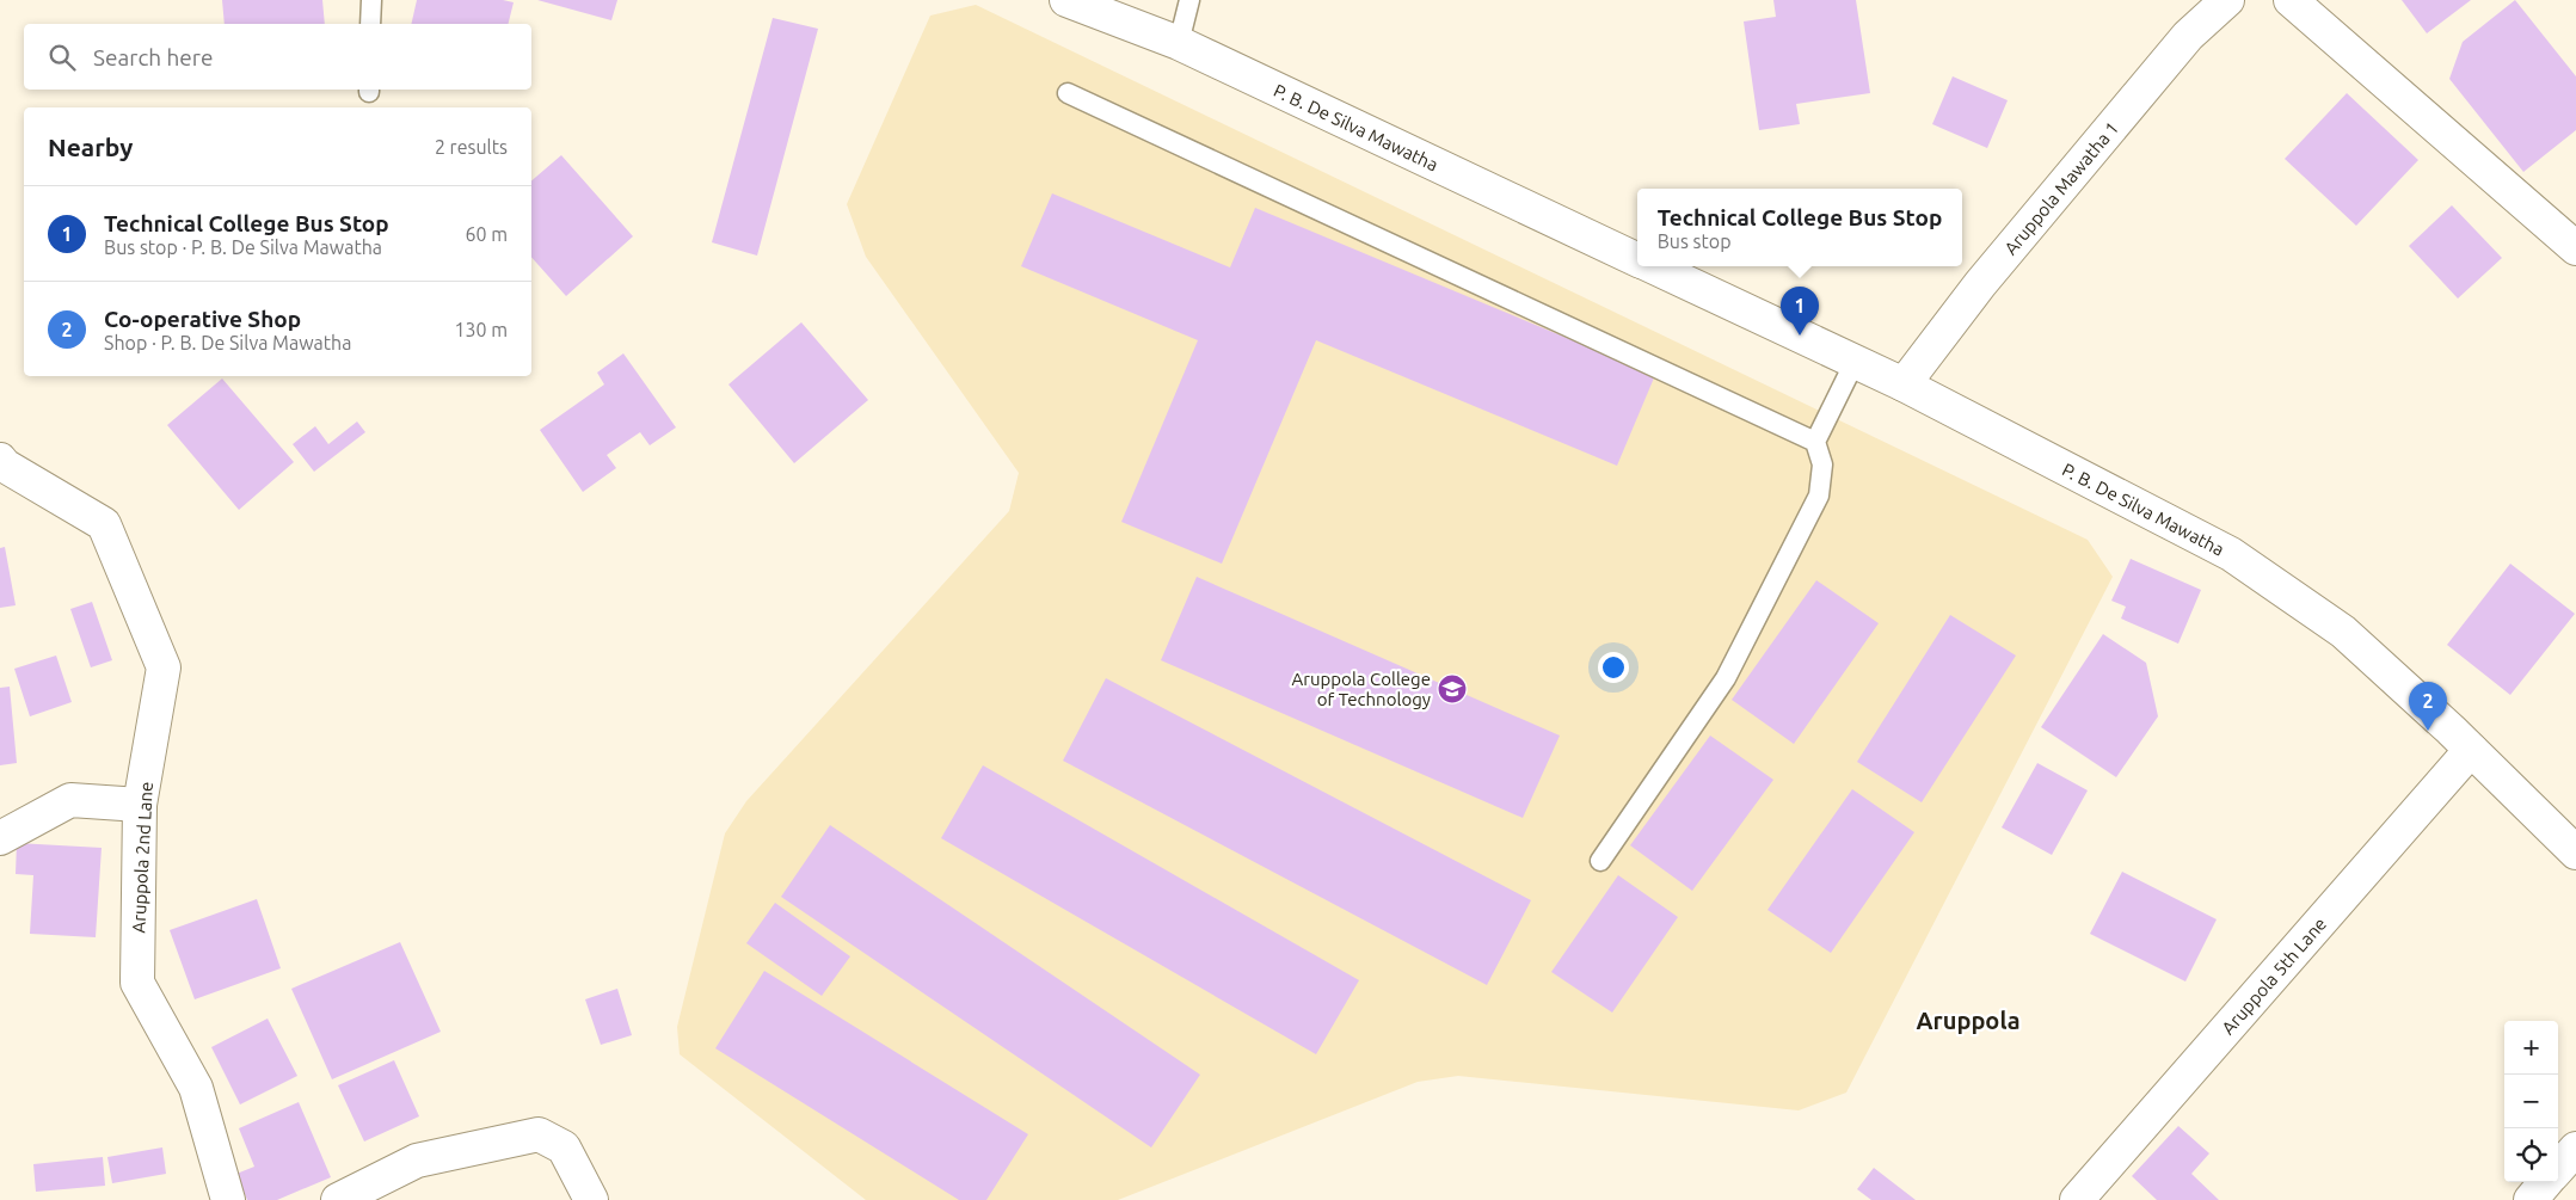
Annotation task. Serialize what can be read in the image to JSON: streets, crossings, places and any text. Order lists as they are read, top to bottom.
{
  "streets": {
    "street": [
      "P. B. De Silva Mawatha",
      "Aruppola Mawatha 1",
      "Aruppola 2nd Lane",
      "Aruppola 5th Lane"
    ]
  },
  "crossings": [
    ["P. B. De Silva Mawatha", "Aruppola Mawatha 1"],
    ["P. B. De Silva Mawatha", "Aruppola 5th Lane"]
  ],
  "districts": ["Aruppola"],
  "places": {
    "school or university": ["Aruppola College of Technology"]
  },
  "page": {
    "search": "Search here",
    "heading": ["Nearby", "2 results"],
    "list": [
      {
        "mark": "1",
        "name": "Technical College Bus Stop",
        "note": "Bus stop · P. B. De Silva Mawatha",
        "value": "60 m"
      },
      {
        "mark": "2",
        "name": "Co-operative Shop",
        "note": "Shop · P. B. De Silva Mawatha",
        "value": "130 m"
      }
    ],
    "popup": ["Technical College Bus Stop", "Bus stop"],
    "pins": ["1", "2"],
    "map_buttons": ["+", "−"]
  }
}
